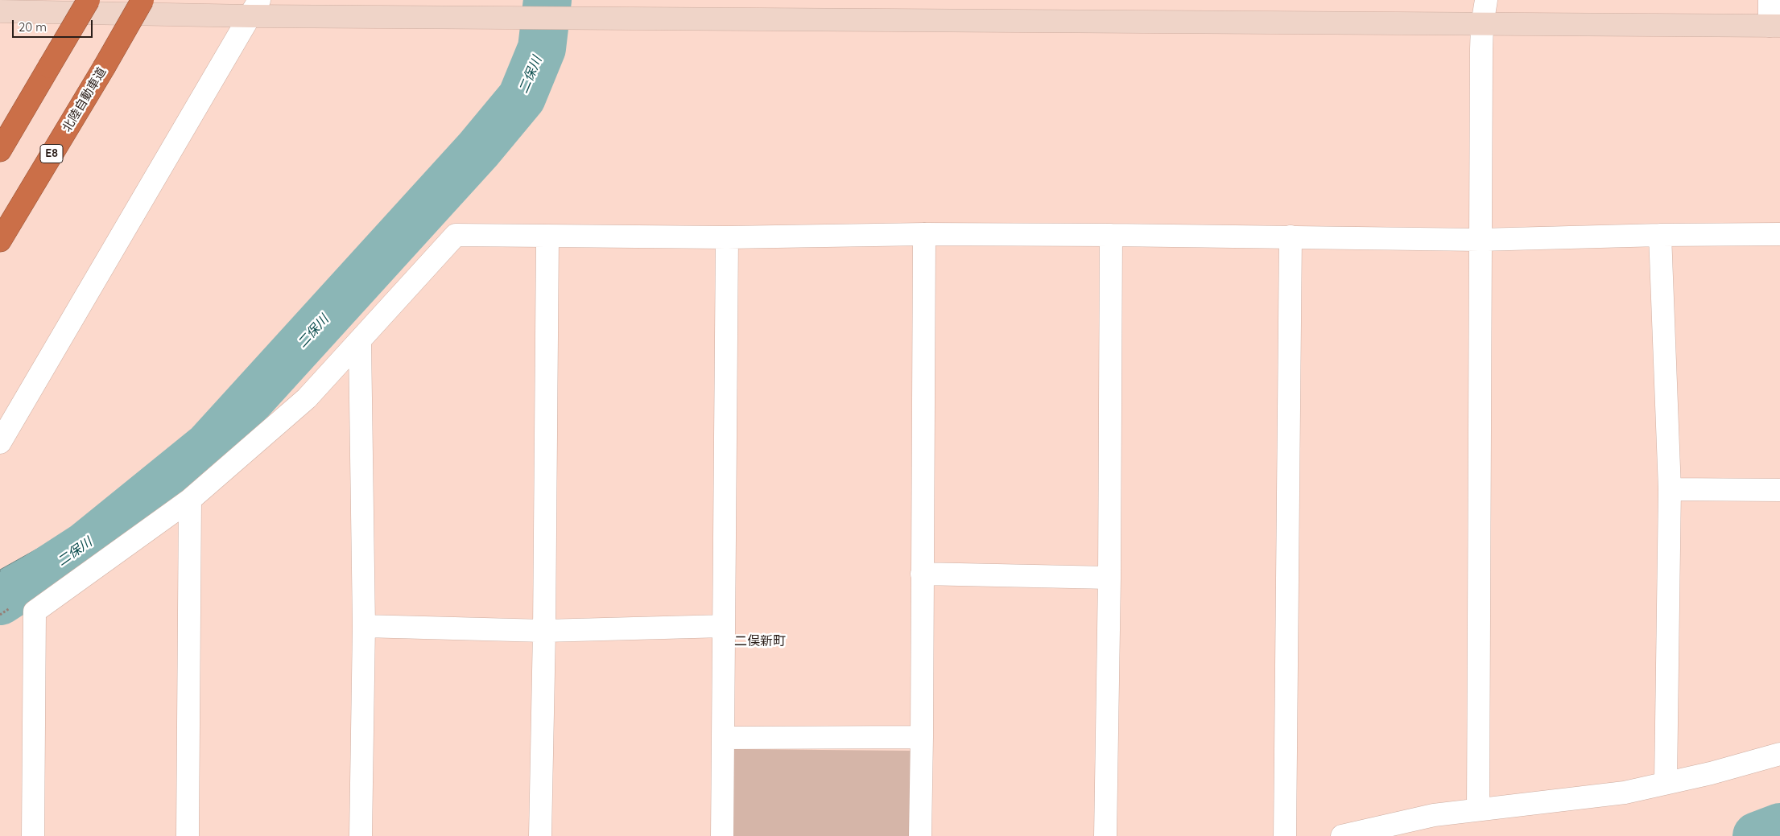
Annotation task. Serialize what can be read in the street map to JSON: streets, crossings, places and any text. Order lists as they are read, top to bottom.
{
  "streets": {
    "highway": ["北陸自動車道", "E8"]
  },
  "districts": ["二俣新町"],
  "water": ["二保川"],
  "scale_bar": "20 m"
}
